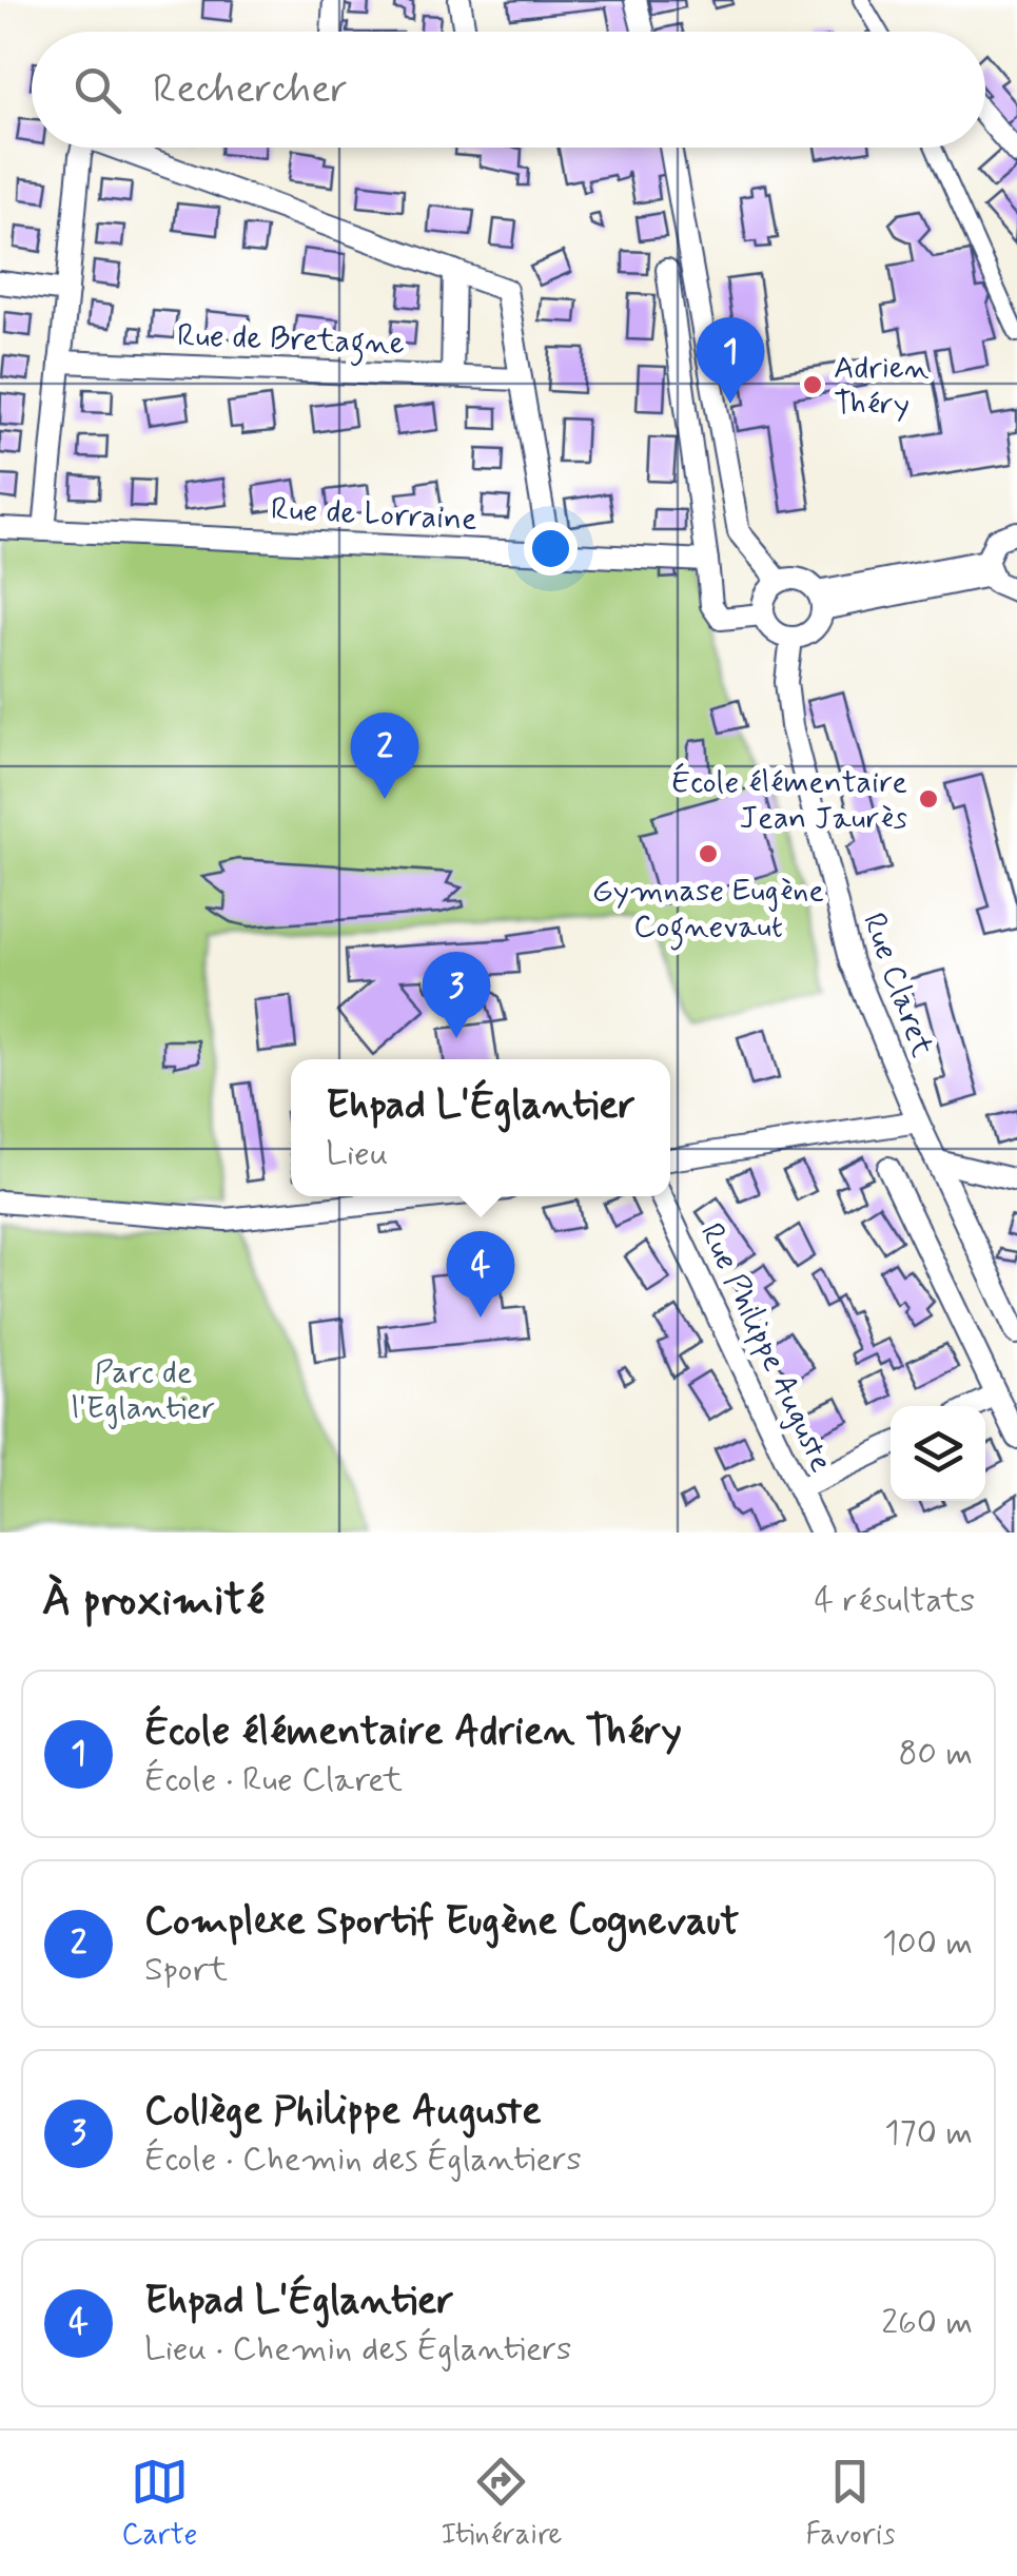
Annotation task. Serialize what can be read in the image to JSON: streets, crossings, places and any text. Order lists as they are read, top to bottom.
{
  "streets": {
    "street": [
      "Rue de Bretagne",
      "Rue de Lorraine",
      "Rue Claret",
      "Rue Philippe Auguste"
    ]
  },
  "parks": ["Parc de l'Eglantier"],
  "places": ["Adrien Théry", "École élémentaire Jean Jaurès", "Gymnase Eugène Cognevaut"],
  "page": {
    "search": "Rechercher",
    "pins": [
      "1",
      "2",
      "3",
      "4"
    ],
    "popup": ["Ehpad L'Églantier", "Lieu"],
    "heading": ["À proximité", "4 résultats"],
    "list": [
      {
        "mark": "1",
        "name": "École élémentaire Adrien Théry",
        "note": "École · Rue Claret",
        "value": "80 m"
      },
      {
        "mark": "2",
        "name": "Complexe Sportif Eugène Cognevaut",
        "note": "Sport",
        "value": "100 m"
      },
      {
        "mark": "3",
        "name": "Collège Philippe Auguste",
        "note": "École · Chemin des Églantiers",
        "value": "170 m"
      },
      {
        "mark": "4",
        "name": "Ehpad L'Églantier",
        "note": "Lieu · Chemin des Églantiers",
        "value": "260 m"
      }
    ],
    "nav": ["Carte", "Itinéraire", "Favoris"]
  }
}
